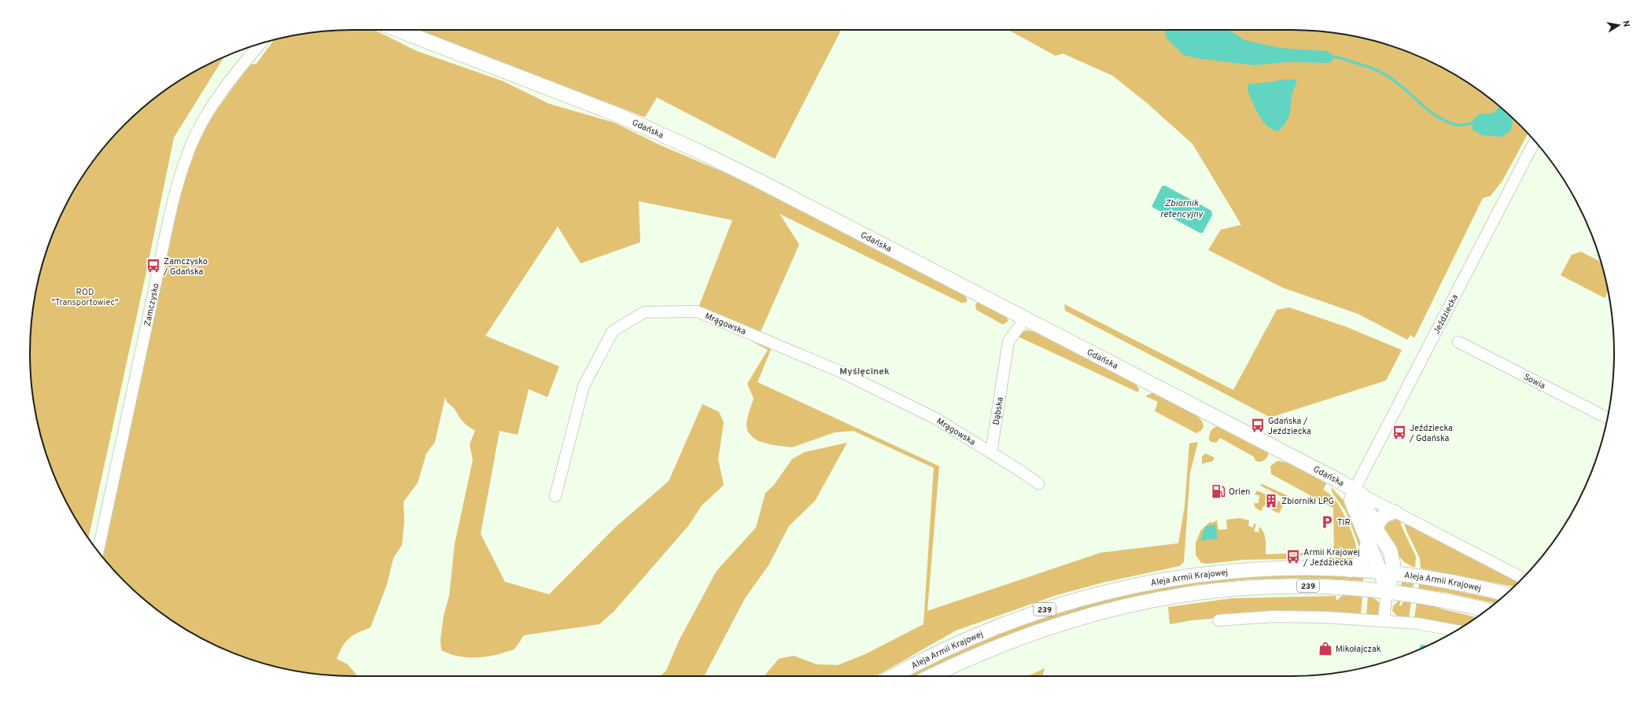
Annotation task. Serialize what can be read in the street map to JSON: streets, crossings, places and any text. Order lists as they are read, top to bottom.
{
  "streets": {
    "main road": ["Gdańska", "Aleja Armii Krajowej", "239"],
    "street": [
      "Zamczysko",
      "Jeździecka",
      "Mrągowska",
      "Sowia",
      "Dąbska"
    ]
  },
  "crossings": [
    ["Gdańska", "Jeździecka"],
    ["Gdańska", "Dąbska"],
    ["Mrągowska", "Dąbska"]
  ],
  "districts": ["Myślęcinek"],
  "water": ["Zbiornik retencyjny"],
  "parks": ["ROD \"Transportowiec\""],
  "places": {
    "bus stop": [
      "Zamczysko / Gdańska",
      "Gdańska / Jeździecka",
      "Jeździecka / Gdańska",
      "Armii Krajowej / Jeździecka"
    ],
    "fuel station": ["Orlen"],
    "building": ["Zbiorniki LPG"],
    "parking": ["TIR"],
    "shop": ["Mikołajczak"]
  },
  "north": "right"
}
